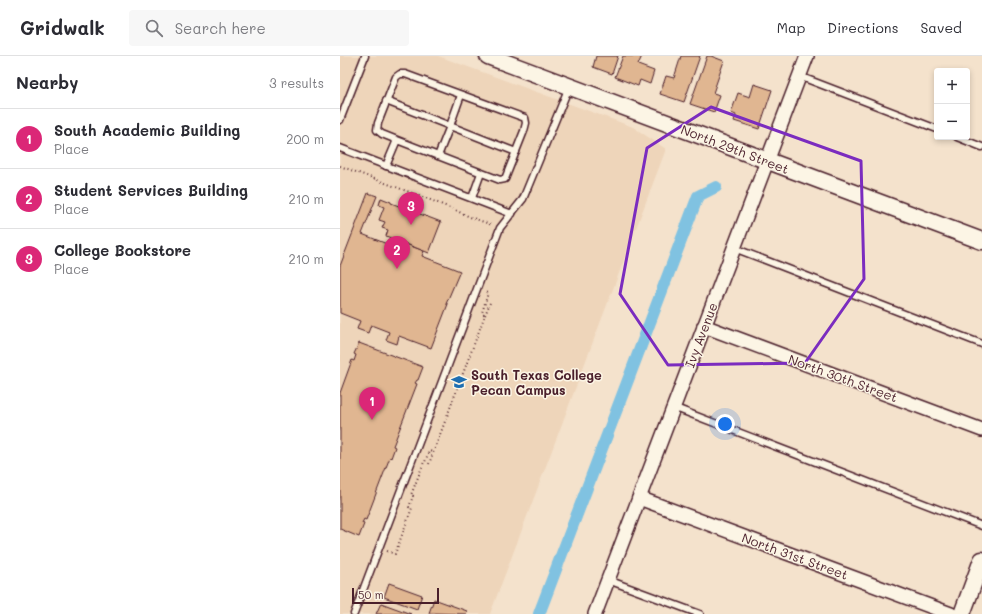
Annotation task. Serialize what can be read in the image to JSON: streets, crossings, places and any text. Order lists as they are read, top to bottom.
{
  "streets": {
    "street": [
      "North 29th Street",
      "Ivy Avenue",
      "North 30th Street",
      "North 31st Street"
    ]
  },
  "crossings": [
    ["North 29th Street", "Ivy Avenue"],
    ["Ivy Avenue", "North 30th Street"],
    ["Ivy Avenue", "North 31st Street"]
  ],
  "places": {
    "school or university": ["South Texas College Pecan Campus"]
  },
  "scale_bar": "50 m",
  "page": {
    "header": "Gridwalk",
    "search": "Search here",
    "nav": ["Map", "Directions", "Saved"],
    "heading": ["Nearby", "3 results"],
    "map_buttons": ["+", "−"],
    "list": [
      {
        "mark": "1",
        "name": "South Academic Building",
        "note": "Place",
        "value": "200 m"
      },
      {
        "mark": "2",
        "name": "Student Services Building",
        "note": "Place",
        "value": "210 m"
      },
      {
        "mark": "3",
        "name": "College Bookstore",
        "note": "Place",
        "value": "210 m"
      }
    ],
    "pins": ["3", "2", "1"],
    "scale": "50 m"
  }
}
